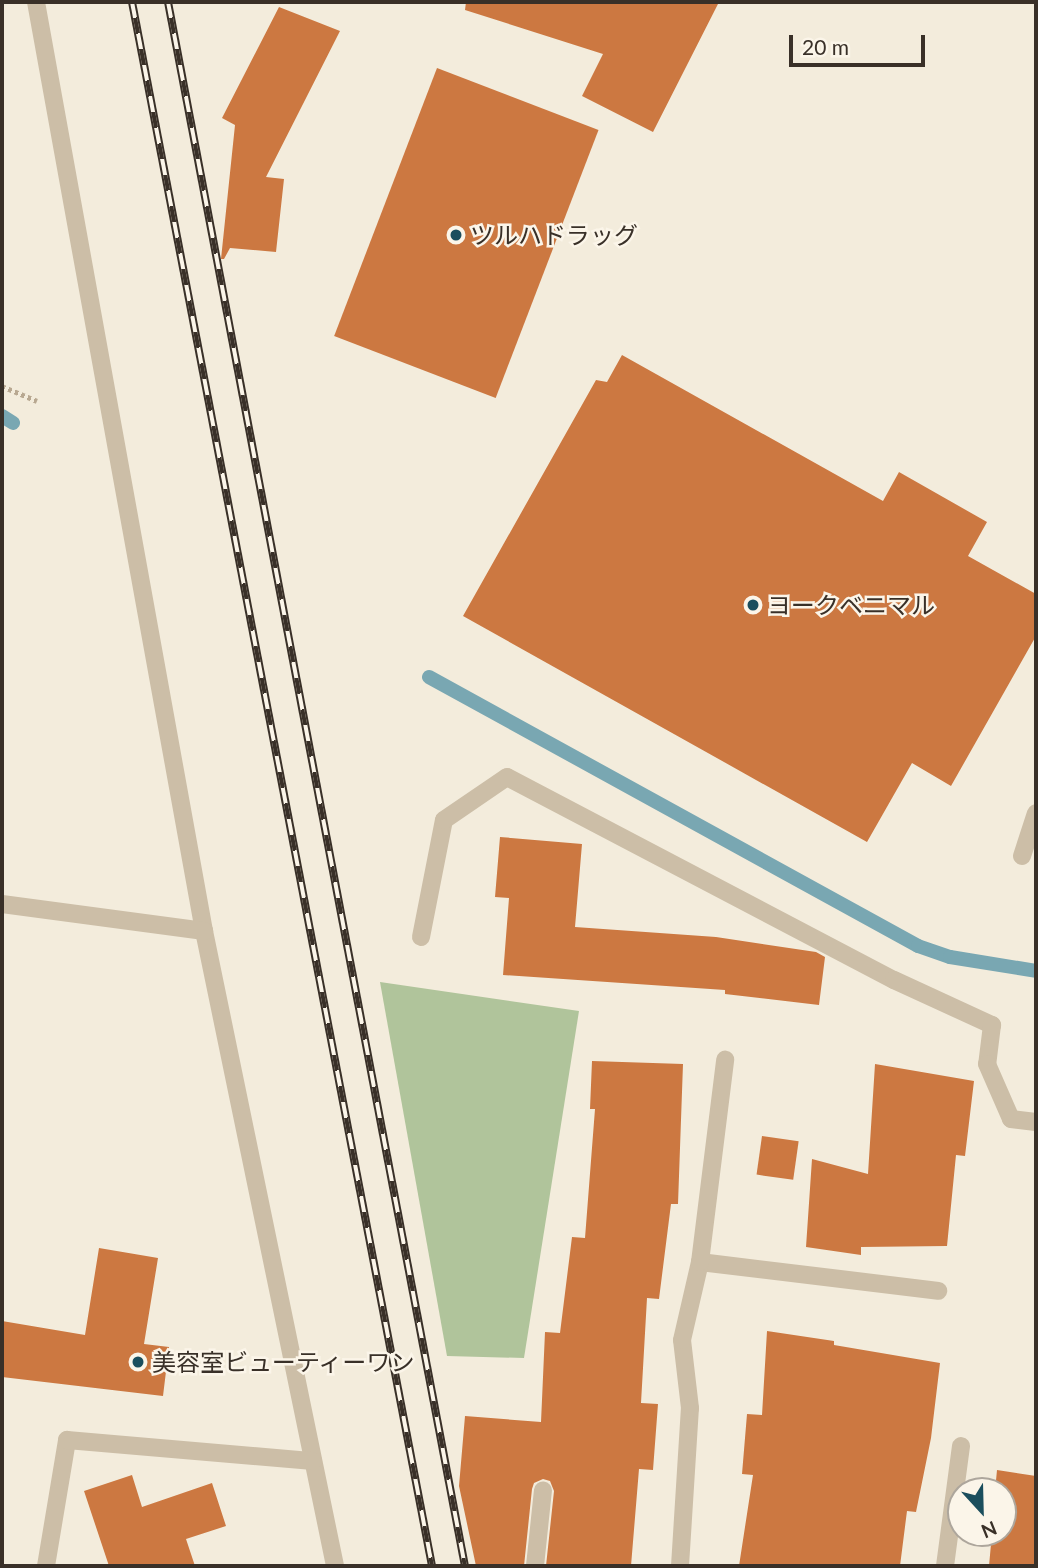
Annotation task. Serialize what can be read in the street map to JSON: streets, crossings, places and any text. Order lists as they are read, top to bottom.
{
  "places": ["ツルハドラッグ", "ヨークベニマル", "美容室ビューティーワン"],
  "scale_bar": "20 m",
  "north": "bottom"
}
